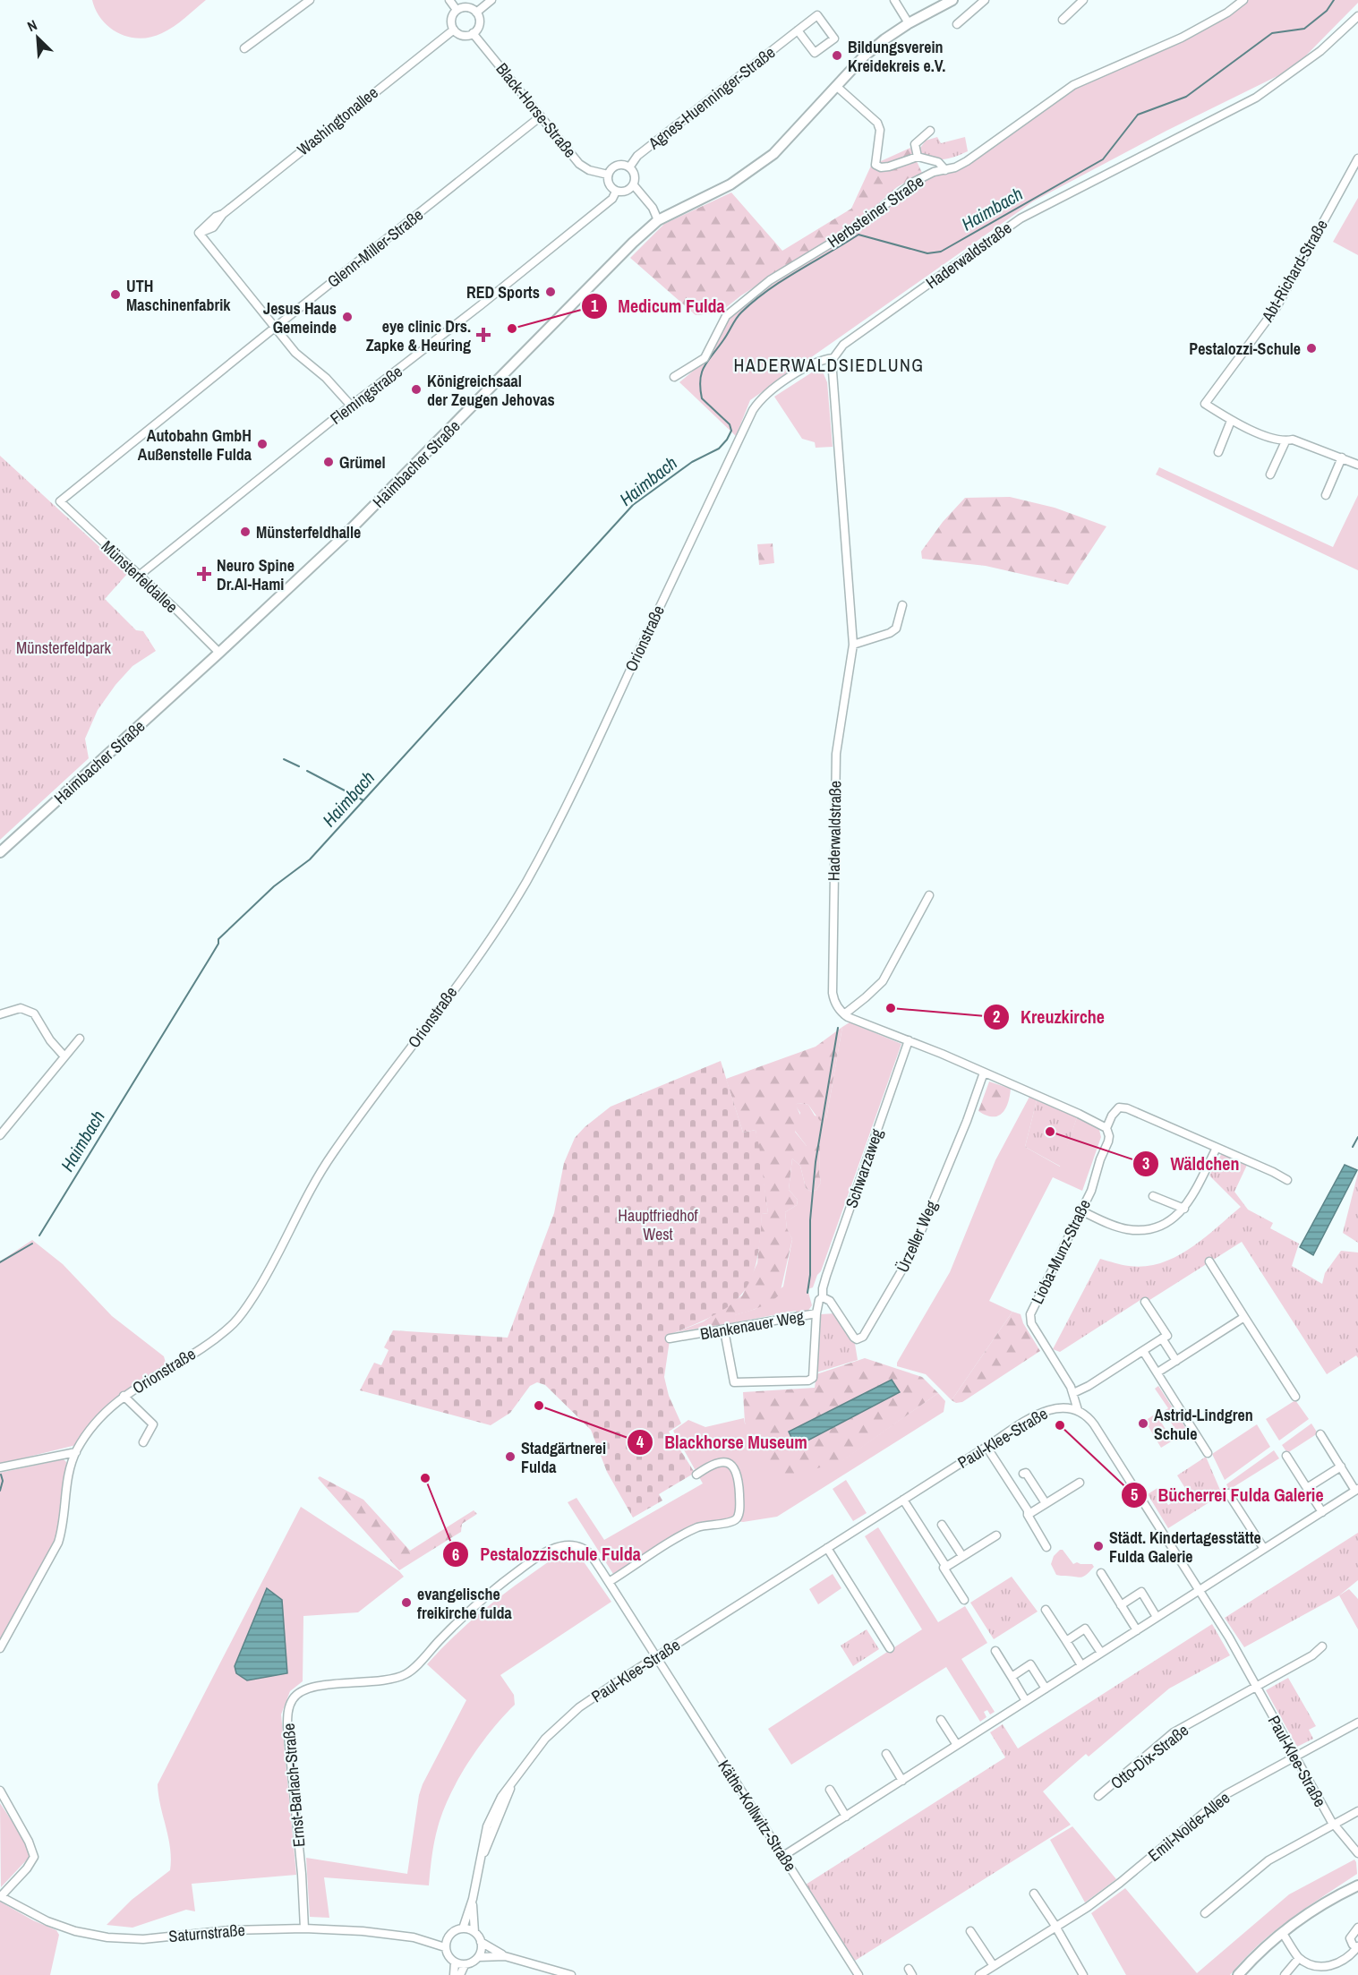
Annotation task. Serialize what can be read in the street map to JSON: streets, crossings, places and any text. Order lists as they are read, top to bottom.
{
  "streets": {
    "main road": ["Haimbacher Straße"],
    "street": [
      "Agnes-Huenninger-Straße",
      "Black-Horse-Straße",
      "Washingtonallee",
      "Herbsteiner Straße",
      "Glenn-Miller-Straße",
      "Haderwaldstraße",
      "Abt-Richard-Straße",
      "Flemingstraße",
      "Münsterfeldallee",
      "Orionstraße",
      "Schwarzaweg",
      "Ürzeller Weg",
      "Lioba-Munz-Straße",
      "Blankenauer Weg",
      "Paul-Klee-Straße",
      "Otto-Dix-Straße",
      "Ernst-Barlach-Straße",
      "Käthe-Kollwitz-Straße",
      "Emil-Nolde-Allee",
      "Saturnstraße"
    ]
  },
  "crossings": [
    ["Agnes-Huenninger-Straße", "Black-Horse-Straße"],
    ["Agnes-Huenninger-Straße", "Flemingstraße"],
    ["Black-Horse-Straße", "Washingtonallee"],
    ["Black-Horse-Straße", "Glenn-Miller-Straße"],
    ["Black-Horse-Straße", "Flemingstraße"],
    ["Washingtonallee", "Glenn-Miller-Straße"],
    ["Glenn-Miller-Straße", "Münsterfeldallee"],
    ["Haderwaldstraße", "Orionstraße"],
    ["Flemingstraße", "Münsterfeldallee"],
    ["Haimbacher Straße", "Münsterfeldallee"],
    ["Schwarzaweg", "Ürzeller Weg"],
    ["Schwarzaweg", "Blankenauer Weg"],
    ["Ürzeller Weg", "Blankenauer Weg"],
    ["Lioba-Munz-Straße", "Paul-Klee-Straße"],
    ["Paul-Klee-Straße", "Otto-Dix-Straße"],
    ["Paul-Klee-Straße", "Ernst-Barlach-Straße"],
    ["Paul-Klee-Straße", "Käthe-Kollwitz-Straße"],
    ["Paul-Klee-Straße", "Emil-Nolde-Allee"],
    ["Paul-Klee-Straße", "Saturnstraße"],
    ["Ernst-Barlach-Straße", "Käthe-Kollwitz-Straße"],
    ["Ernst-Barlach-Straße", "Saturnstraße"]
  ],
  "districts": ["HADERWALDSIEDLUNG"],
  "water": ["Haimbach"],
  "parks": ["Münsterfeldpark", "Hauptfriedhof West"],
  "places": {
    "other": [
      "Bildungsverein Kreidekreis e.V.",
      "RED Sports",
      "UTH Maschinenfabrik",
      "Jesus Haus Gemeinde",
      "Medicum Fulda",
      "Pestalozzi-Schule",
      "Königreichsaal der Zeugen Jehovas",
      "Autobahn GmbH Außenstelle Fulda",
      "Grümel",
      "Münsterfeldhalle",
      "Kreuzkirche",
      "Wäldchen",
      "Blackhorse Museum",
      "Astrid-Lindgren Schule",
      "Bücherrei Fulda Galerie",
      "Stadgärtnerei Fulda",
      "Pestalozzischule Fulda",
      "Städt. Kindertagesstätte Fulda Galerie",
      "evangelische freikirche fulda"
    ],
    "health": ["eye clinic Drs. Zapke & Heuring", "Neuro Spine Dr.Al-Hami"]
  },
  "north": "top left"
}
